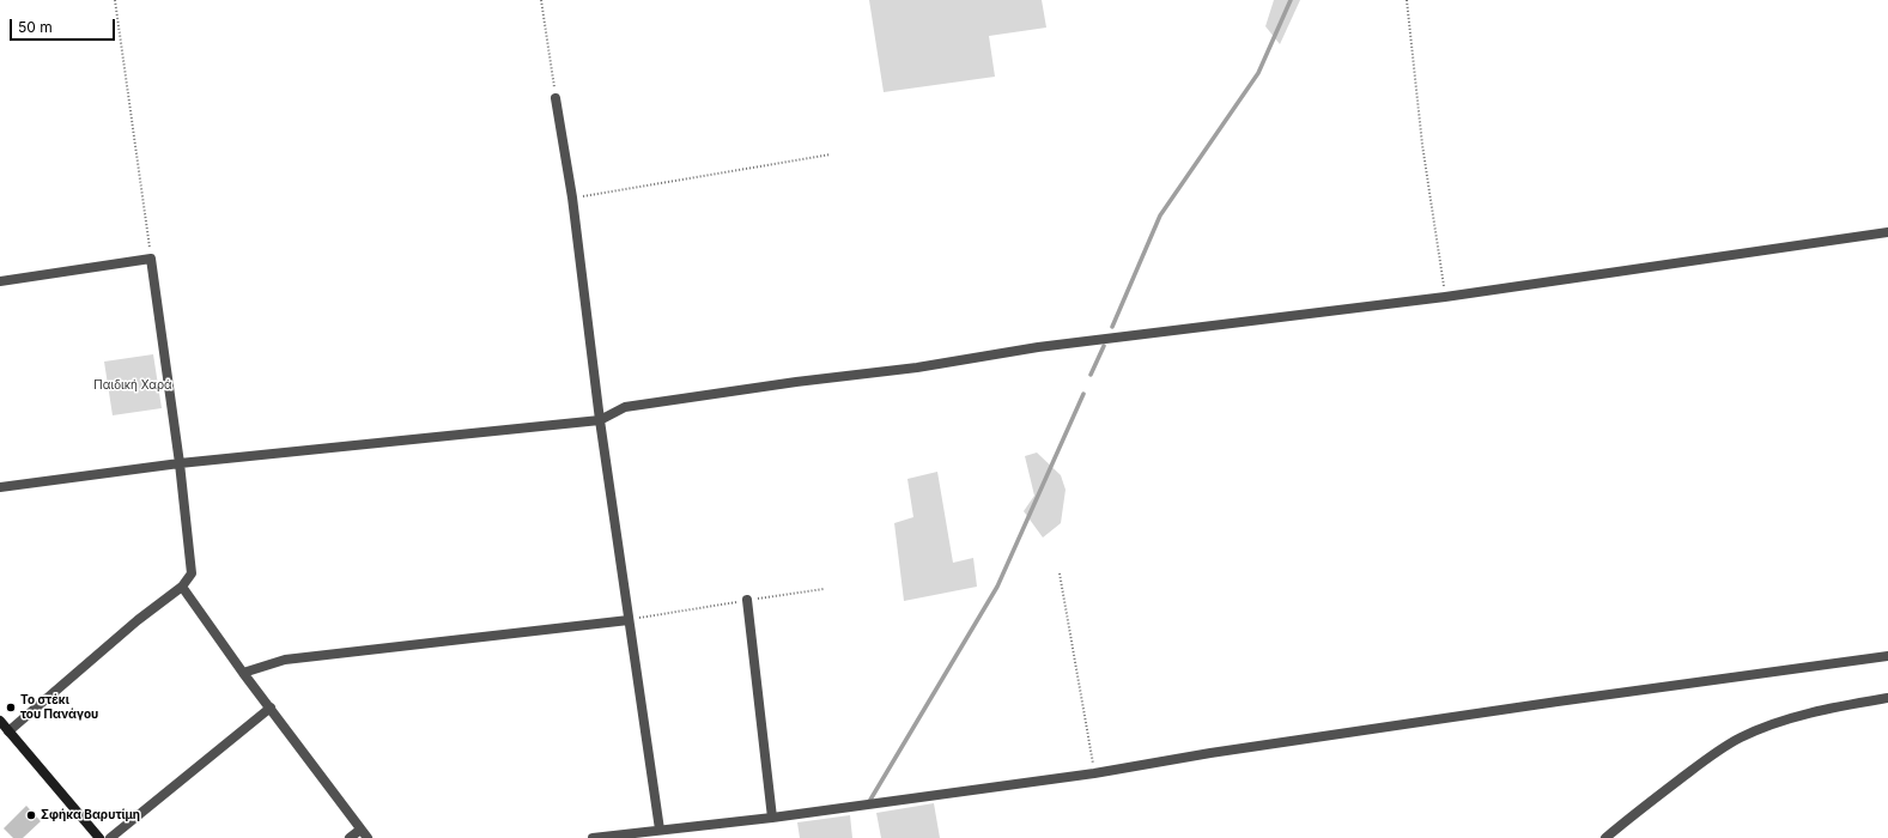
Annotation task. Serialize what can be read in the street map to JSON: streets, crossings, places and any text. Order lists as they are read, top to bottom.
{
  "parks": ["Παιδική Χαρά"],
  "places": ["Το στέκι του Πανάγου", "Σφήκα Βαρυτίμη"],
  "scale_bar": "50 m"
}
